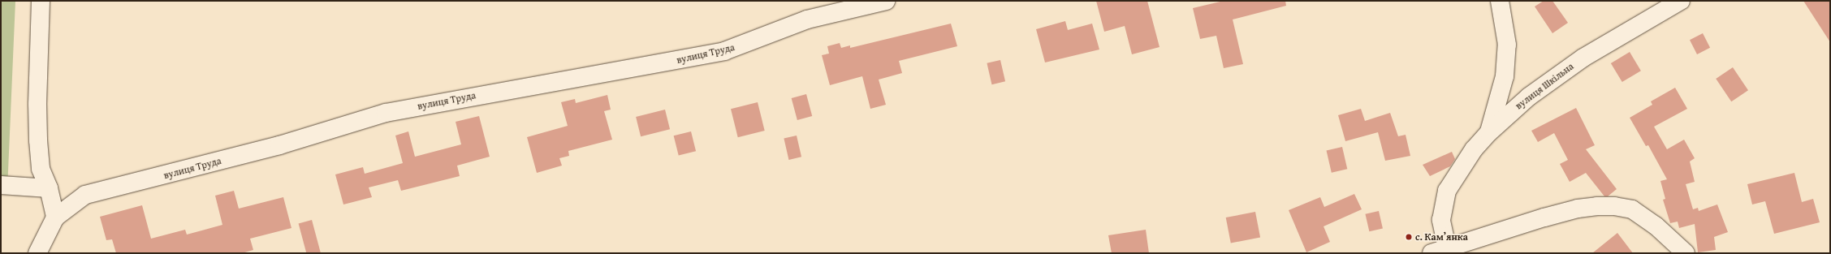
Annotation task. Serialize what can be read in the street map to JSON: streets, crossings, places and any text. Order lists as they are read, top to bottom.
{
  "streets": {
    "street": ["вулиця Труда", "вулиця Шкільна"]
  },
  "places": ["с. Кам’янка"]
}
